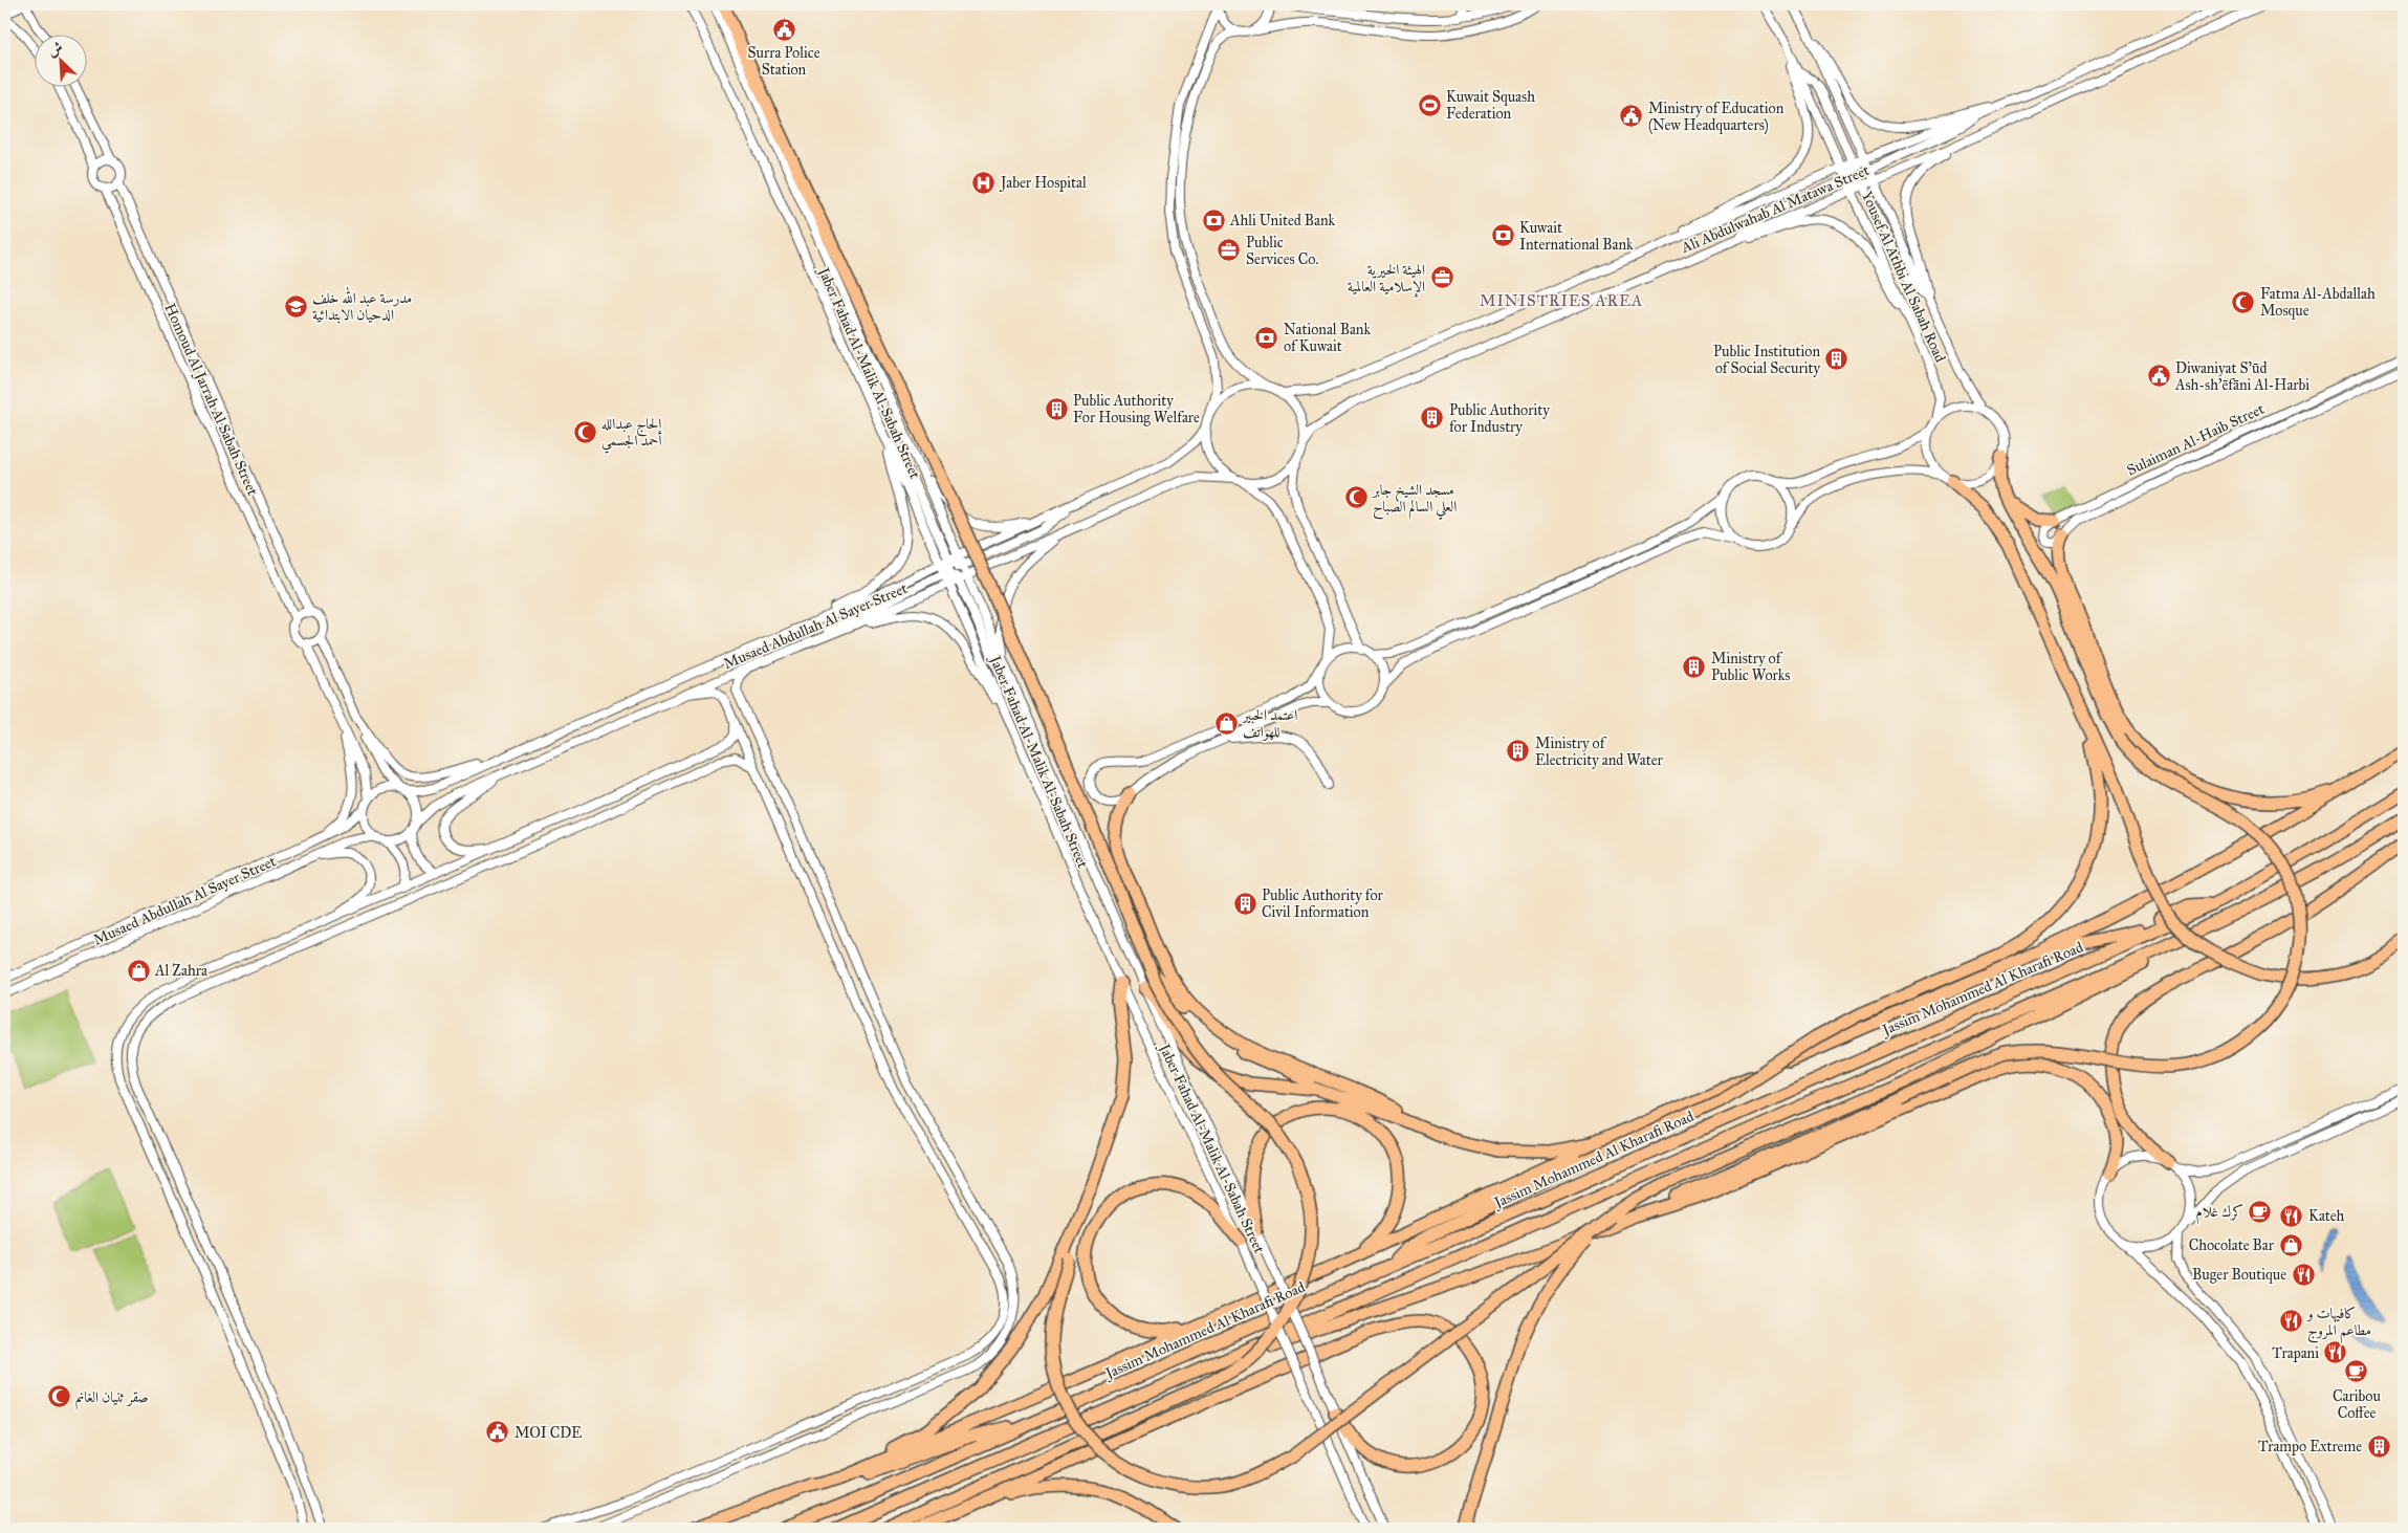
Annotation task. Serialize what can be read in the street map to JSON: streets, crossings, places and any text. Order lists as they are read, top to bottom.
{
  "streets": {
    "highway": ["Jassim Mohammed Al Kharafi Road"],
    "street": [
      "Ali Abdulwahab Al Matawa Street",
      "Yousef Al Athbi Al Sabah Road",
      "Jaber Fahad Al-Malik Al-Sabah Street",
      "Homoud Al Jarrah Al Sabah Street",
      "Sulaiman Al-Haib Street",
      "Musaed Abdullah Al Sayer Street"
    ]
  },
  "crossings": [
    ["Ali Abdulwahab Al Matawa Street", "Yousef Al Athbi Al Sabah Road"],
    ["Ali Abdulwahab Al Matawa Street", "Musaed Abdullah Al Sayer Street"],
    ["Jaber Fahad Al-Malik Al-Sabah Street", "Musaed Abdullah Al Sayer Street"]
  ],
  "districts": ["MINISTRIES AREA"],
  "places": {
    "public building": [
      "Surra Police Station",
      "Ministry of Education (New Headquarters)",
      "Diwaniyat S'ūd Ash-sh'ēfāni Al-Harbi",
      "MOI CDE"
    ],
    "sports": ["Kuwait Squash Federation"],
    "hospital": ["Jaber Hospital"],
    "bank": ["Ahli United Bank", "Kuwait International Bank", "National Bank of Kuwait"],
    "office": ["Public Services Co.", "الهيئة الخيرية الإسلامية العالمية"],
    "mosque": [
      "Fatma Al-Abdallah Mosque",
      "الحاج عبدالله أحمد الجسمي",
      "مسجد الشيخ جابر العلي السالم الصباح",
      "صقر ثنيان الغانم"
    ],
    "school or university": ["مدرسة عبد الله خلف الدحيان الابتدائية"],
    "building": [
      "Public Institution of Social Security",
      "Public Authority For Housing Welfare",
      "Public Authority for Industry",
      "Ministry of Public Works",
      "Ministry of Electricity and Water",
      "Public Authority for Civil Information",
      "Trampo Extreme"
    ],
    "shop": ["اعتمد الخبير للهواتف", "Al Zahra", "Chocolate Bar"],
    "cafe": ["كرك غلام", "Caribou Coffee"],
    "restaurant": [
      "Kateh",
      "Buger Boutique",
      "كافيهات و مطاعم المروج",
      "Trapani"
    ]
  },
  "north": "top left"
}
